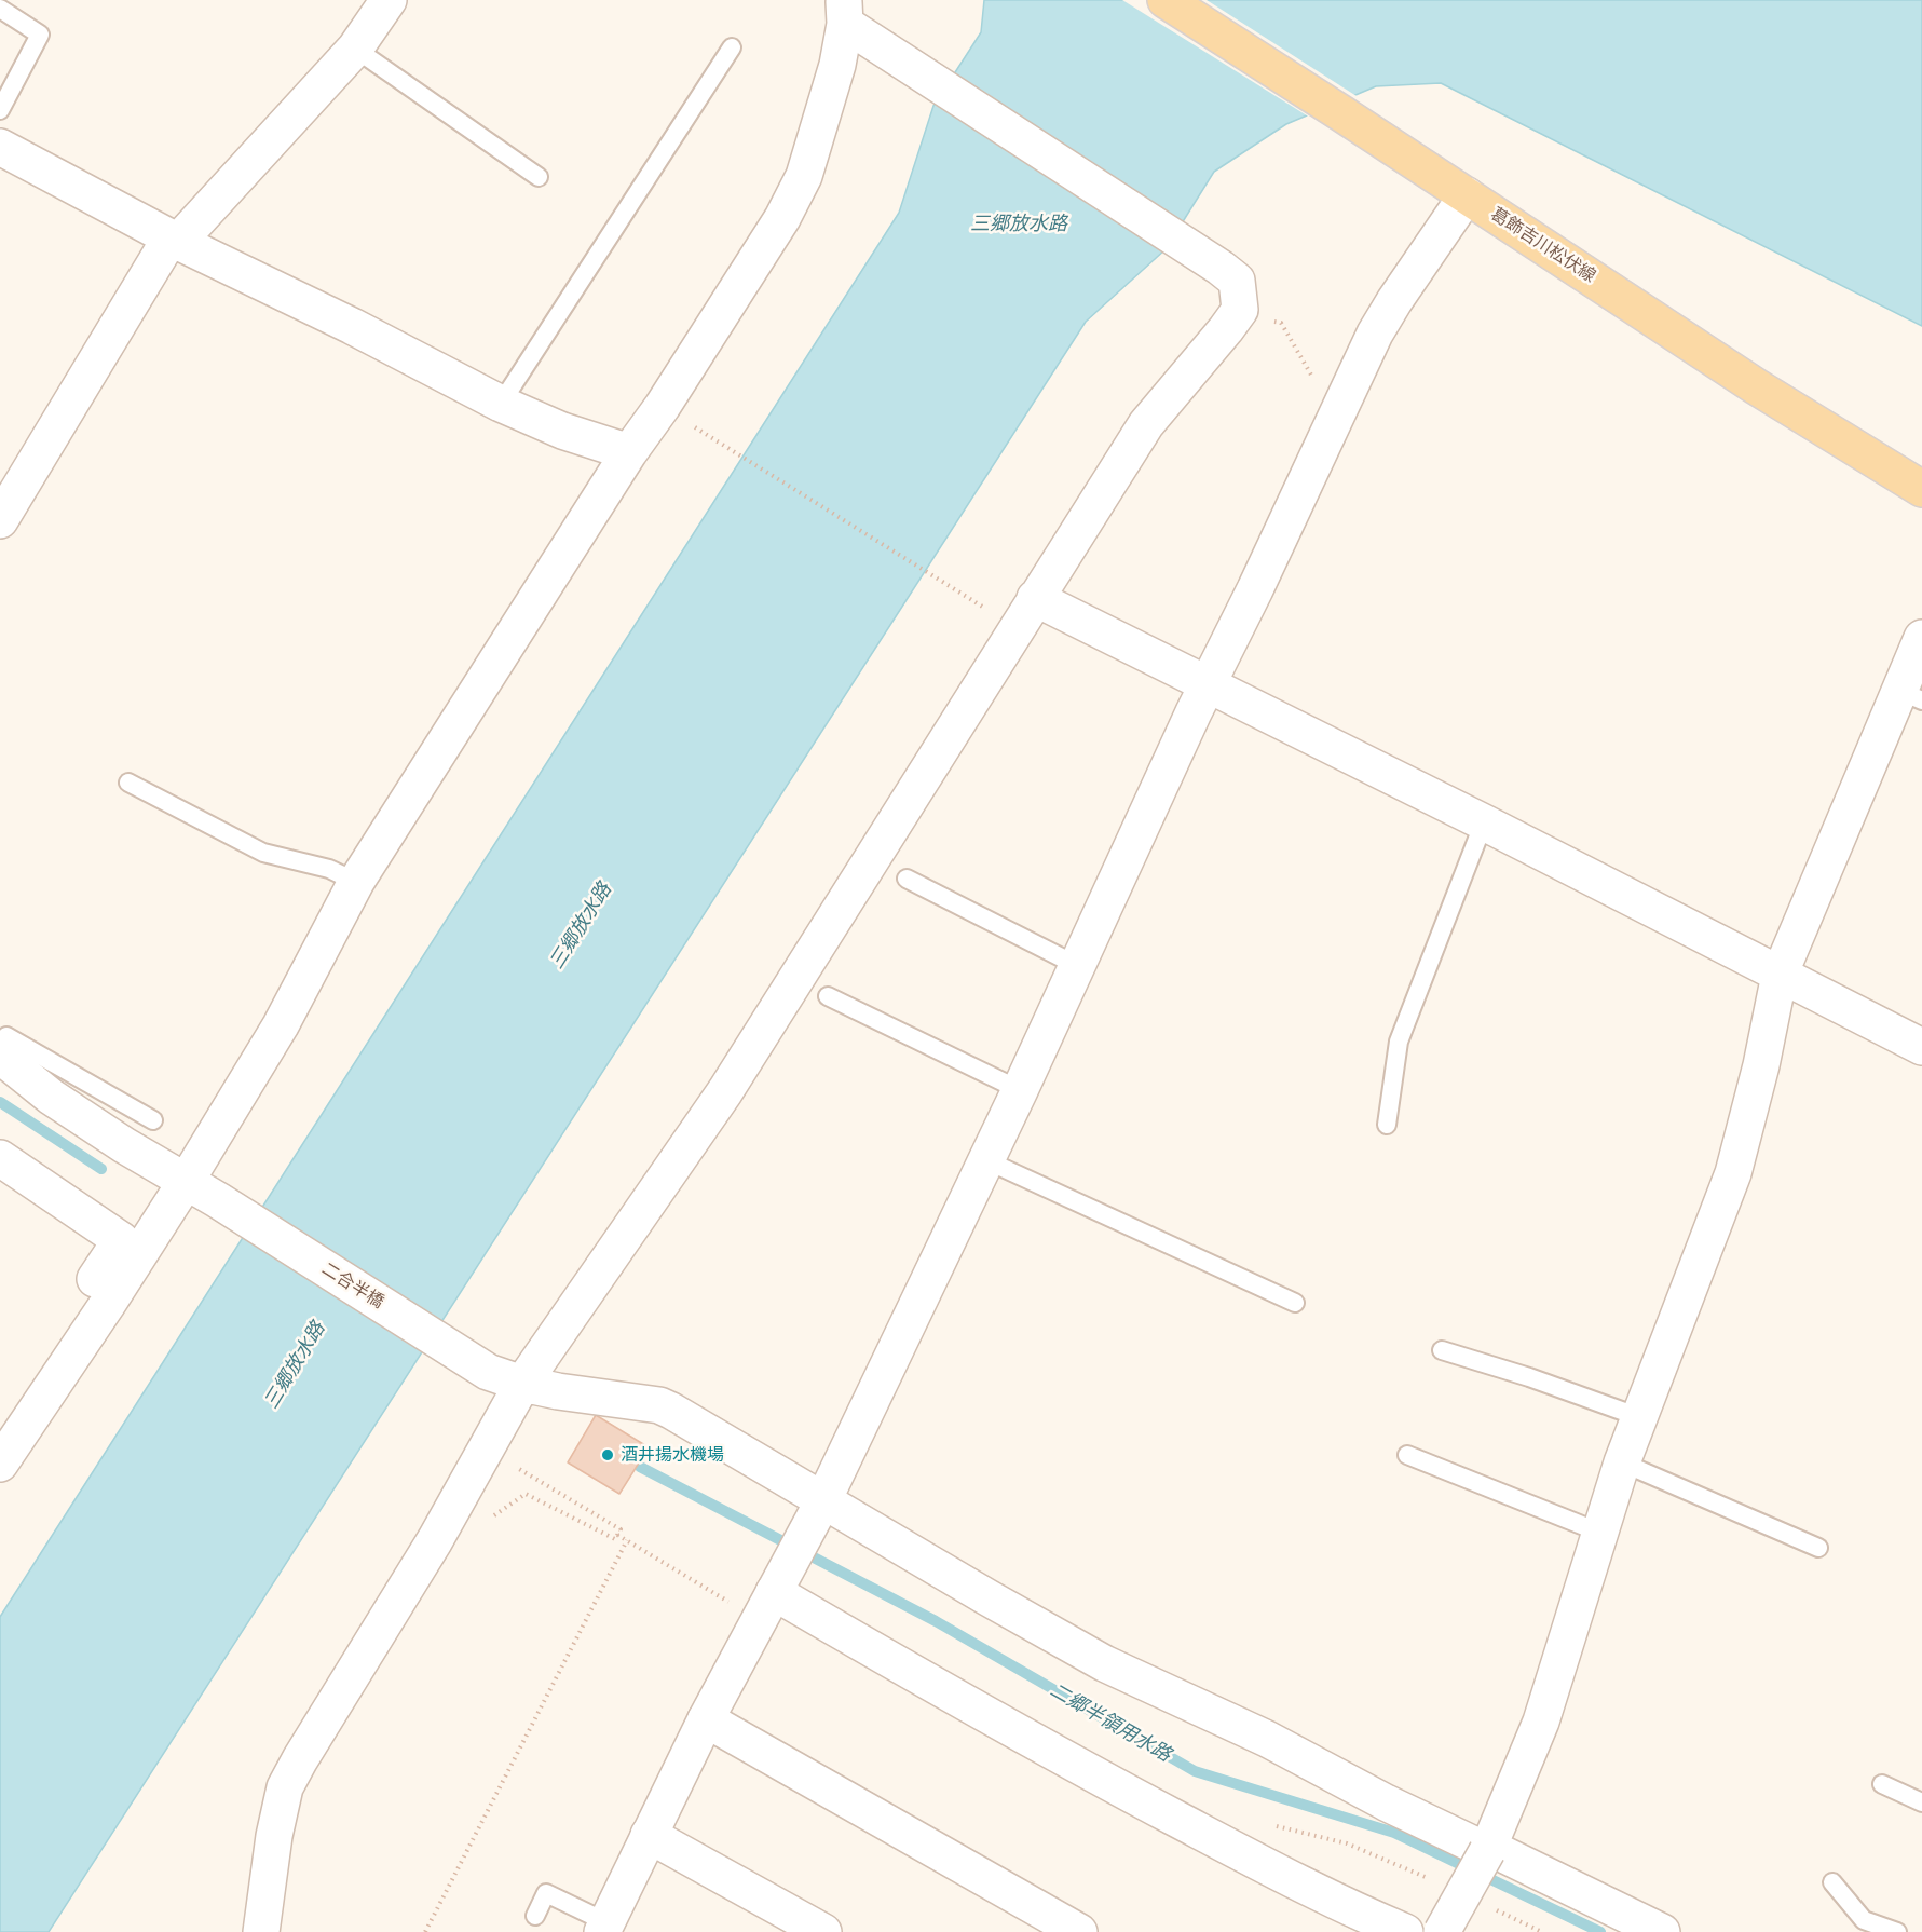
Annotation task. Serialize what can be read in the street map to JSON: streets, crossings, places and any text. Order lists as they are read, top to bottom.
{
  "streets": {
    "main road": ["葛飾吉川松伏線"],
    "street": ["二合半橋"]
  },
  "water": ["三郷放水路", "二郷半領用水路"],
  "places": ["酒井揚水機場"]
}
